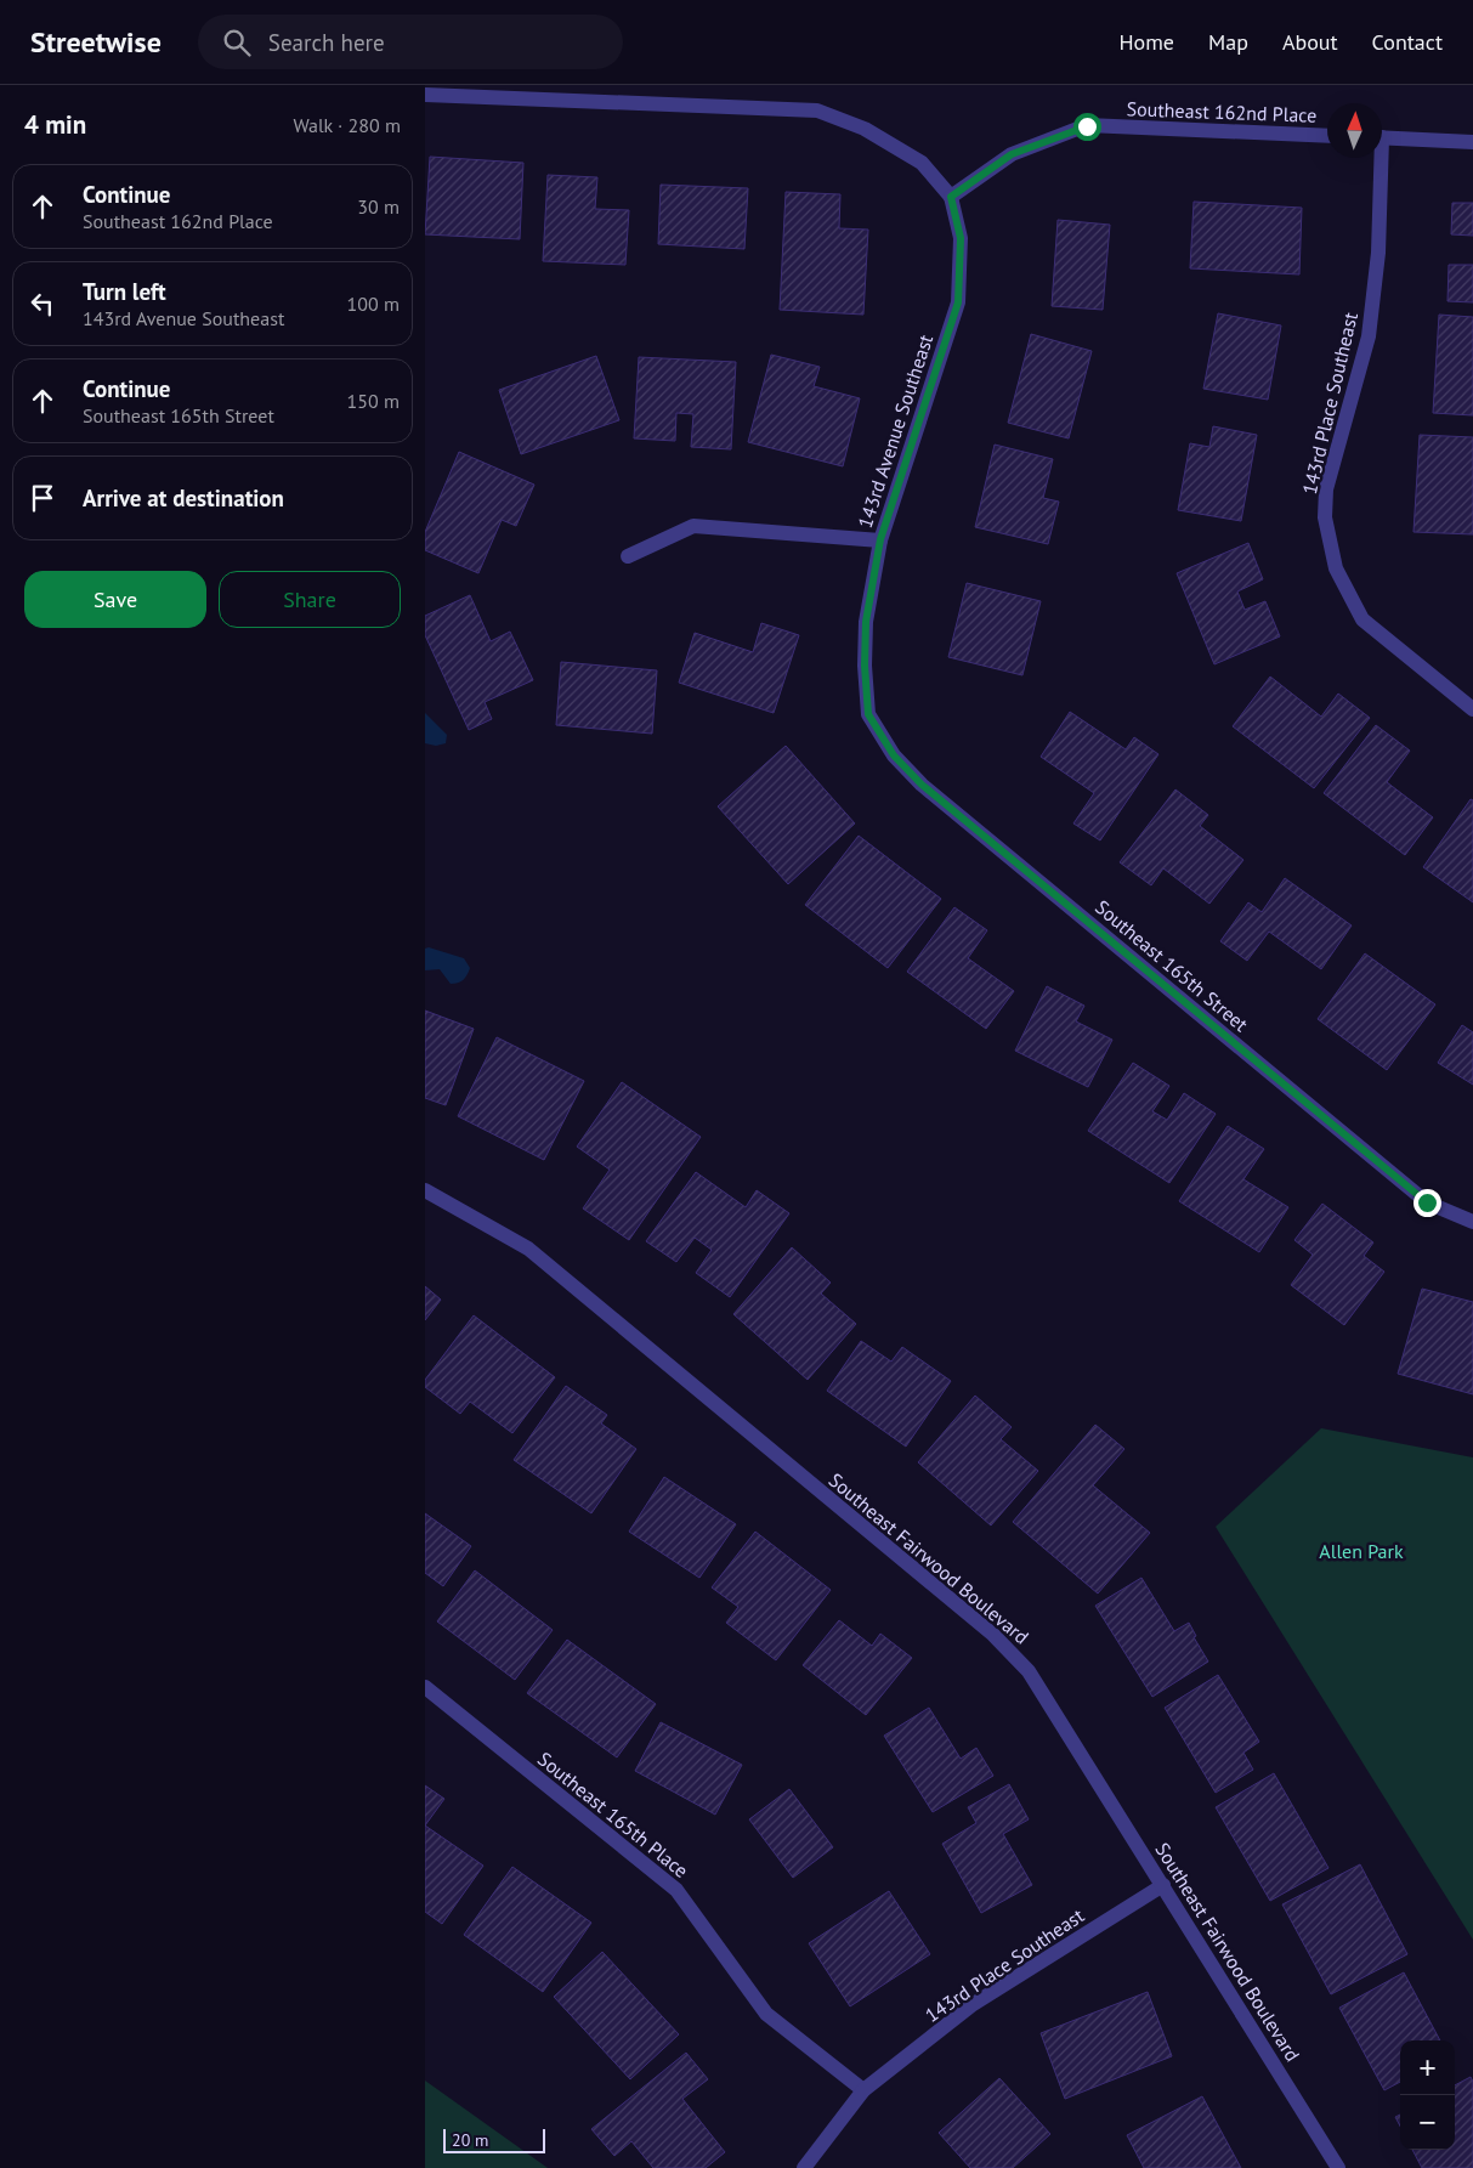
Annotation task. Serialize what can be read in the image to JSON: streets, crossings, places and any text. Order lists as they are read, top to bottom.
{
  "streets": {
    "street": [
      "Southeast 162nd Place",
      "143rd Place Southeast",
      "143rd Avenue Southeast",
      "Southeast 165th Street",
      "Southeast Fairwood Boulevard",
      "Southeast 165th Place"
    ]
  },
  "crossings": [
    ["Southeast 162nd Place", "143rd Avenue Southeast"],
    ["143rd Place Southeast", "Southeast Fairwood Boulevard"],
    ["143rd Place Southeast", "Southeast 165th Place"],
    ["143rd Avenue Southeast", "Southeast 165th Street"]
  ],
  "parks": ["Allen Park"],
  "scale_bar": "20 m",
  "north": "top",
  "page": {
    "header": "Streetwise",
    "search": "Search here",
    "nav": [
      "Home",
      "Map",
      "About",
      "Contact"
    ],
    "heading": ["4 min", "Walk · 280 m"],
    "list": [
      ["Continue", "Southeast 162nd Place", "30 m"],
      ["Turn left", "143rd Avenue Southeast", "100 m"],
      ["Continue", "Southeast 165th Street", "150 m"],
      "Arrive at destination"
    ],
    "buttons": ["Save", "Share"],
    "map_buttons": ["+", "−"],
    "scale": "20 m"
  }
}
